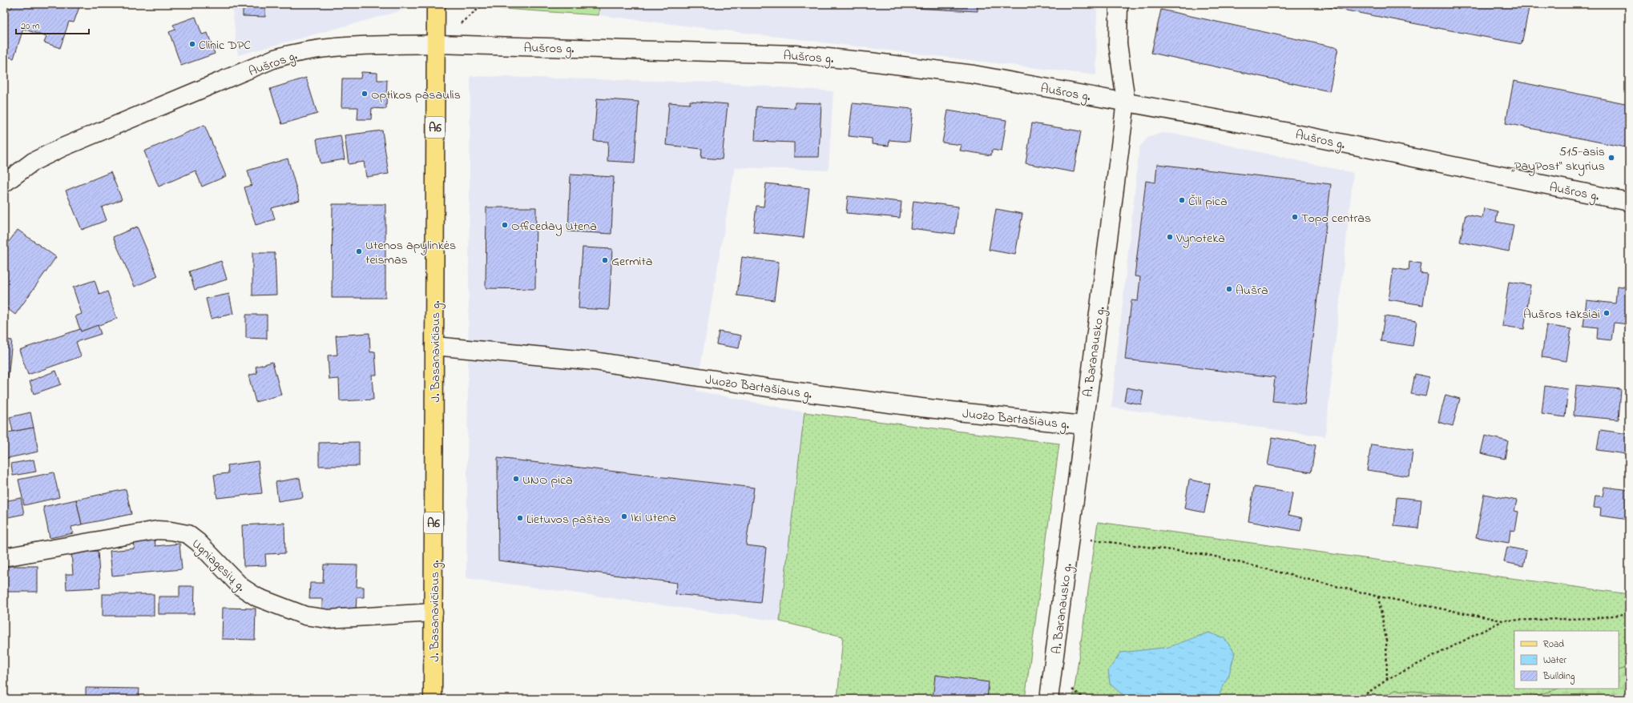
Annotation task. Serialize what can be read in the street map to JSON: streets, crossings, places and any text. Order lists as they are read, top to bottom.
{
  "streets": {
    "main road": ["A6", "J. Basanavičiaus g."],
    "street": [
      "Aušros g.",
      "A. Baranausko g.",
      "Juozo Bartašiaus g.",
      "Ugniagesių g."
    ]
  },
  "crossings": [
    ["Aušros g.", "J. Basanavičiaus g."],
    ["Aušros g.", "A. Baranausko g."],
    ["J. Basanavičiaus g.", "Juozo Bartašiaus g."],
    ["J. Basanavičiaus g.", "Ugniagesių g."],
    ["A. Baranausko g.", "Juozo Bartašiaus g."]
  ],
  "places": [
    "Clinic DPC",
    "Optikos pasaulis",
    "515-asis „PayPost“ skyrius",
    "Čili pica",
    "Topo centras",
    "Officeday Utena",
    "Vynoteka",
    "Utenos apylinkės teismas",
    "Germita",
    "Aušra",
    "Aušros taksiai",
    "UNO pica",
    "Iki Utena",
    "Lietuvos paštas"
  ],
  "legend": ["Road", "Water", "Building"],
  "scale_bar": "20 m"
}
